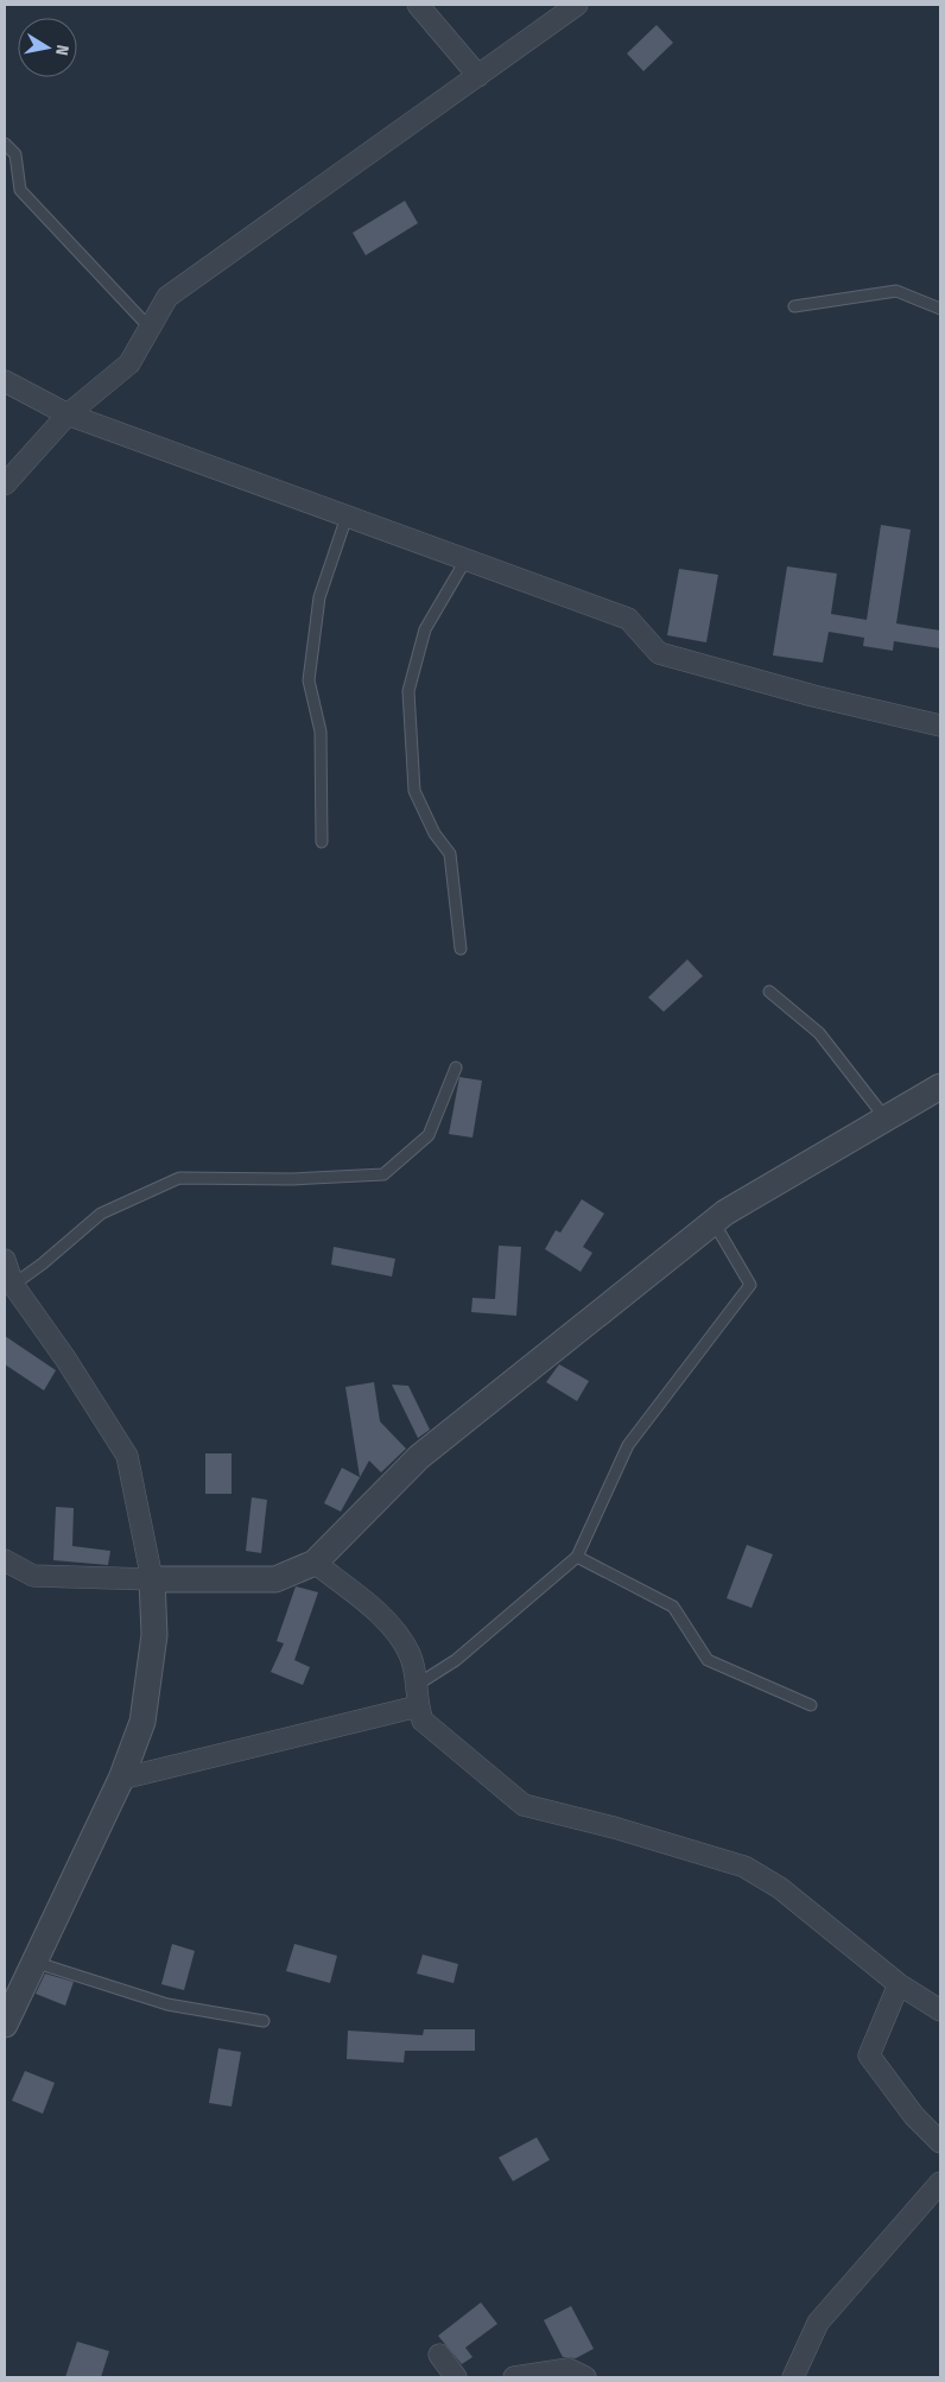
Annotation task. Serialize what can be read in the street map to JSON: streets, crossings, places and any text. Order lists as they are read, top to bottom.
{
  "north": "right"
}
